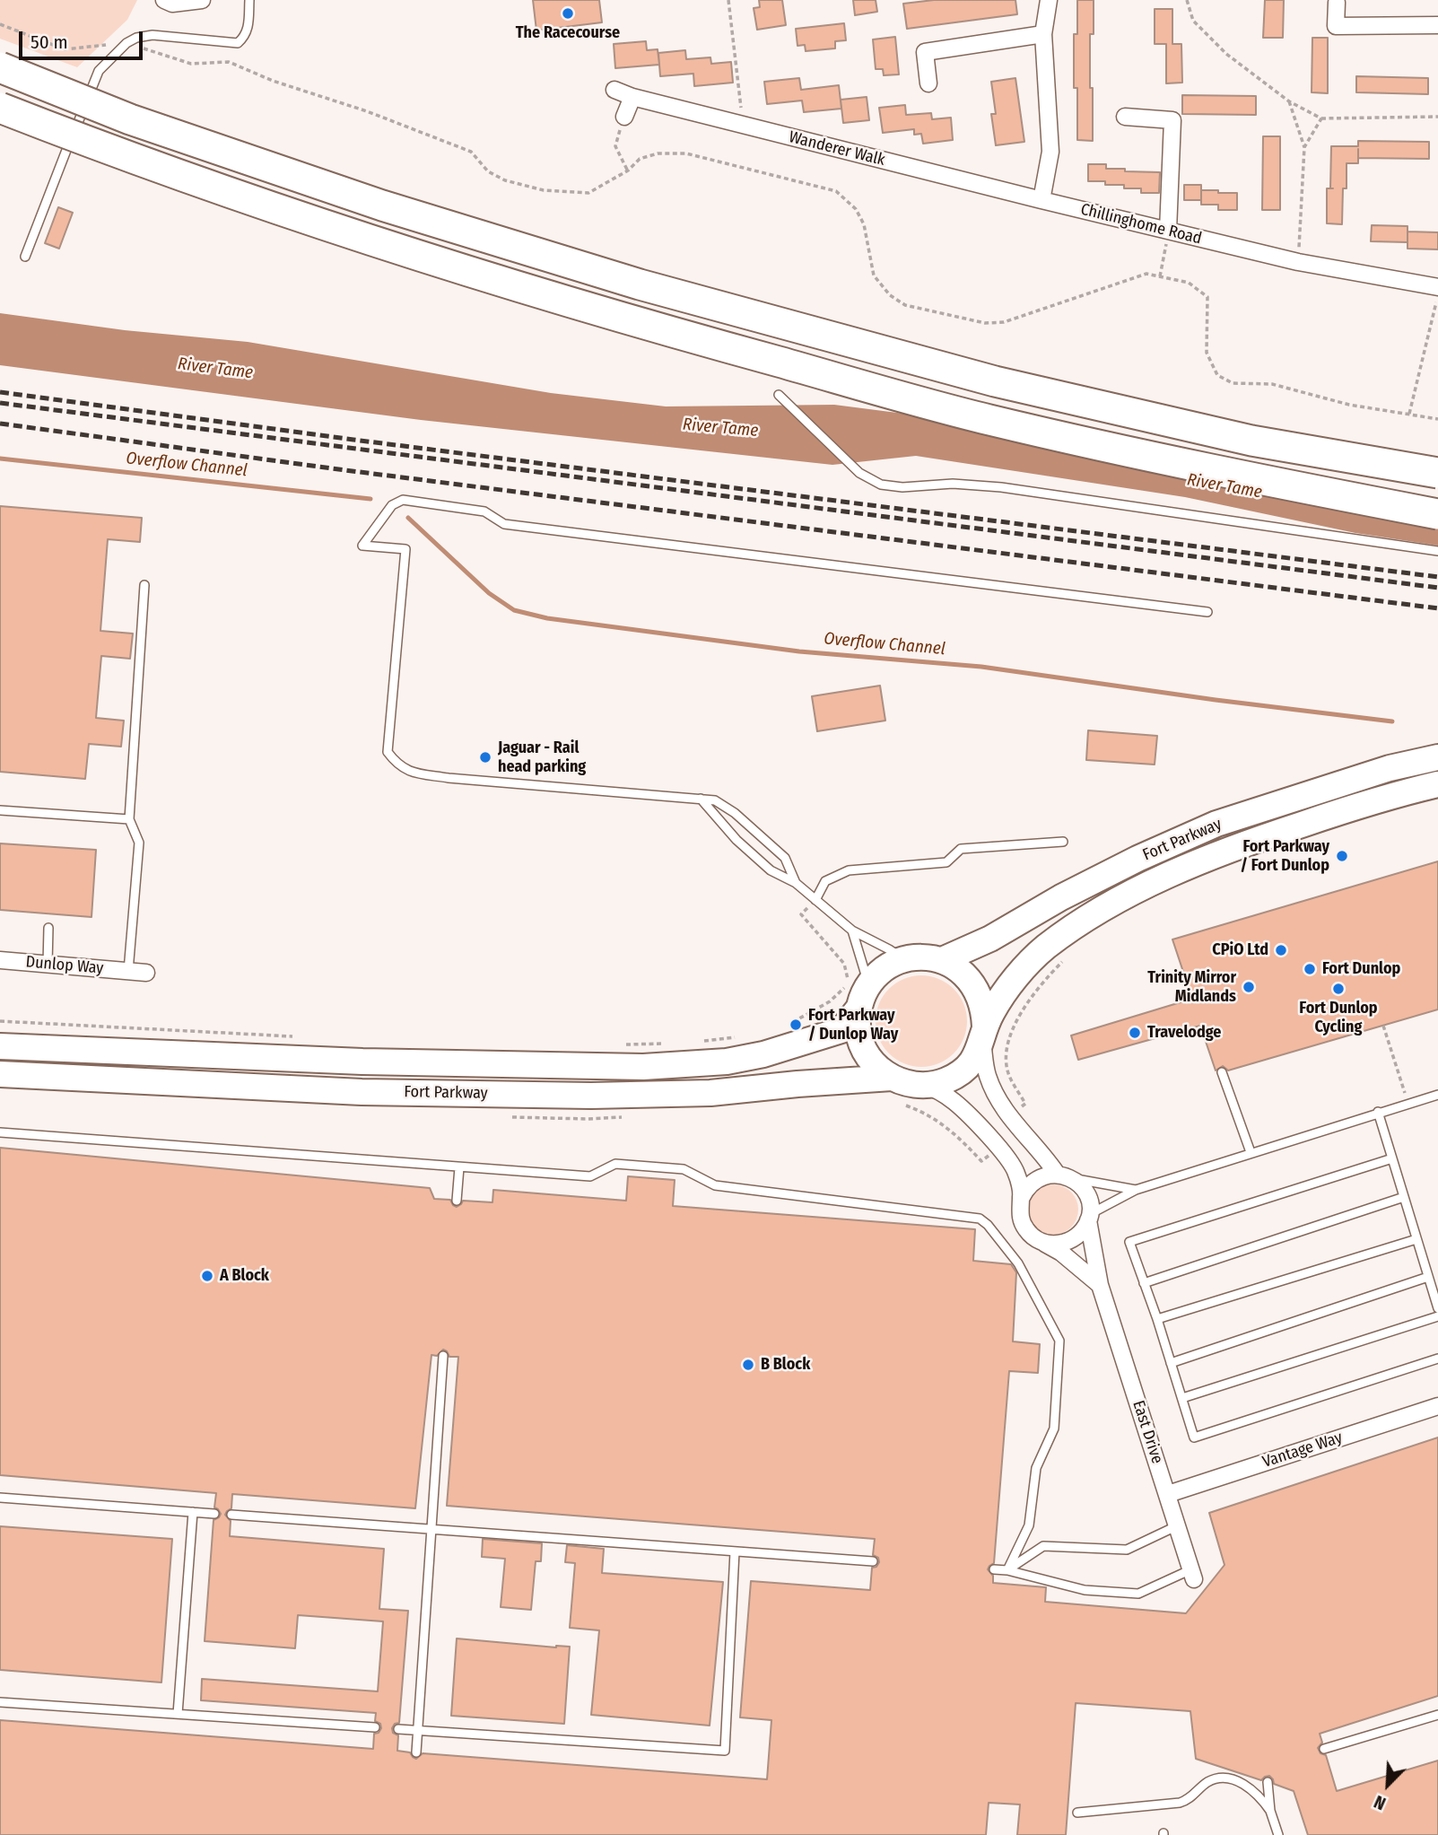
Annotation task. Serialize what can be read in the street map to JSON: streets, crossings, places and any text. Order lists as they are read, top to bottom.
{
  "streets": {
    "main road": ["Fort Parkway"],
    "street": [
      "Wanderer Walk",
      "Chillinghome Road",
      "Dunlop Way",
      "East Drive",
      "Vantage Way"
    ]
  },
  "crossings": [
    ["Wanderer Walk", "Chillinghome Road"],
    ["East Drive", "Vantage Way"]
  ],
  "water": ["River Tame", "Overflow Channel"],
  "places": [
    "The Racecourse",
    "Jaguar - Rail head parking",
    "Fort Parkway / Fort Dunlop",
    "CPiO Ltd",
    "Fort Dunlop",
    "Trinity Mirror Midlands",
    "Fort Dunlop Cycling",
    "Fort Parkway / Dunlop Way",
    "Travelodge",
    "A Block",
    "B Block"
  ],
  "scale_bar": "50 m",
  "north": "bottom left"
}
